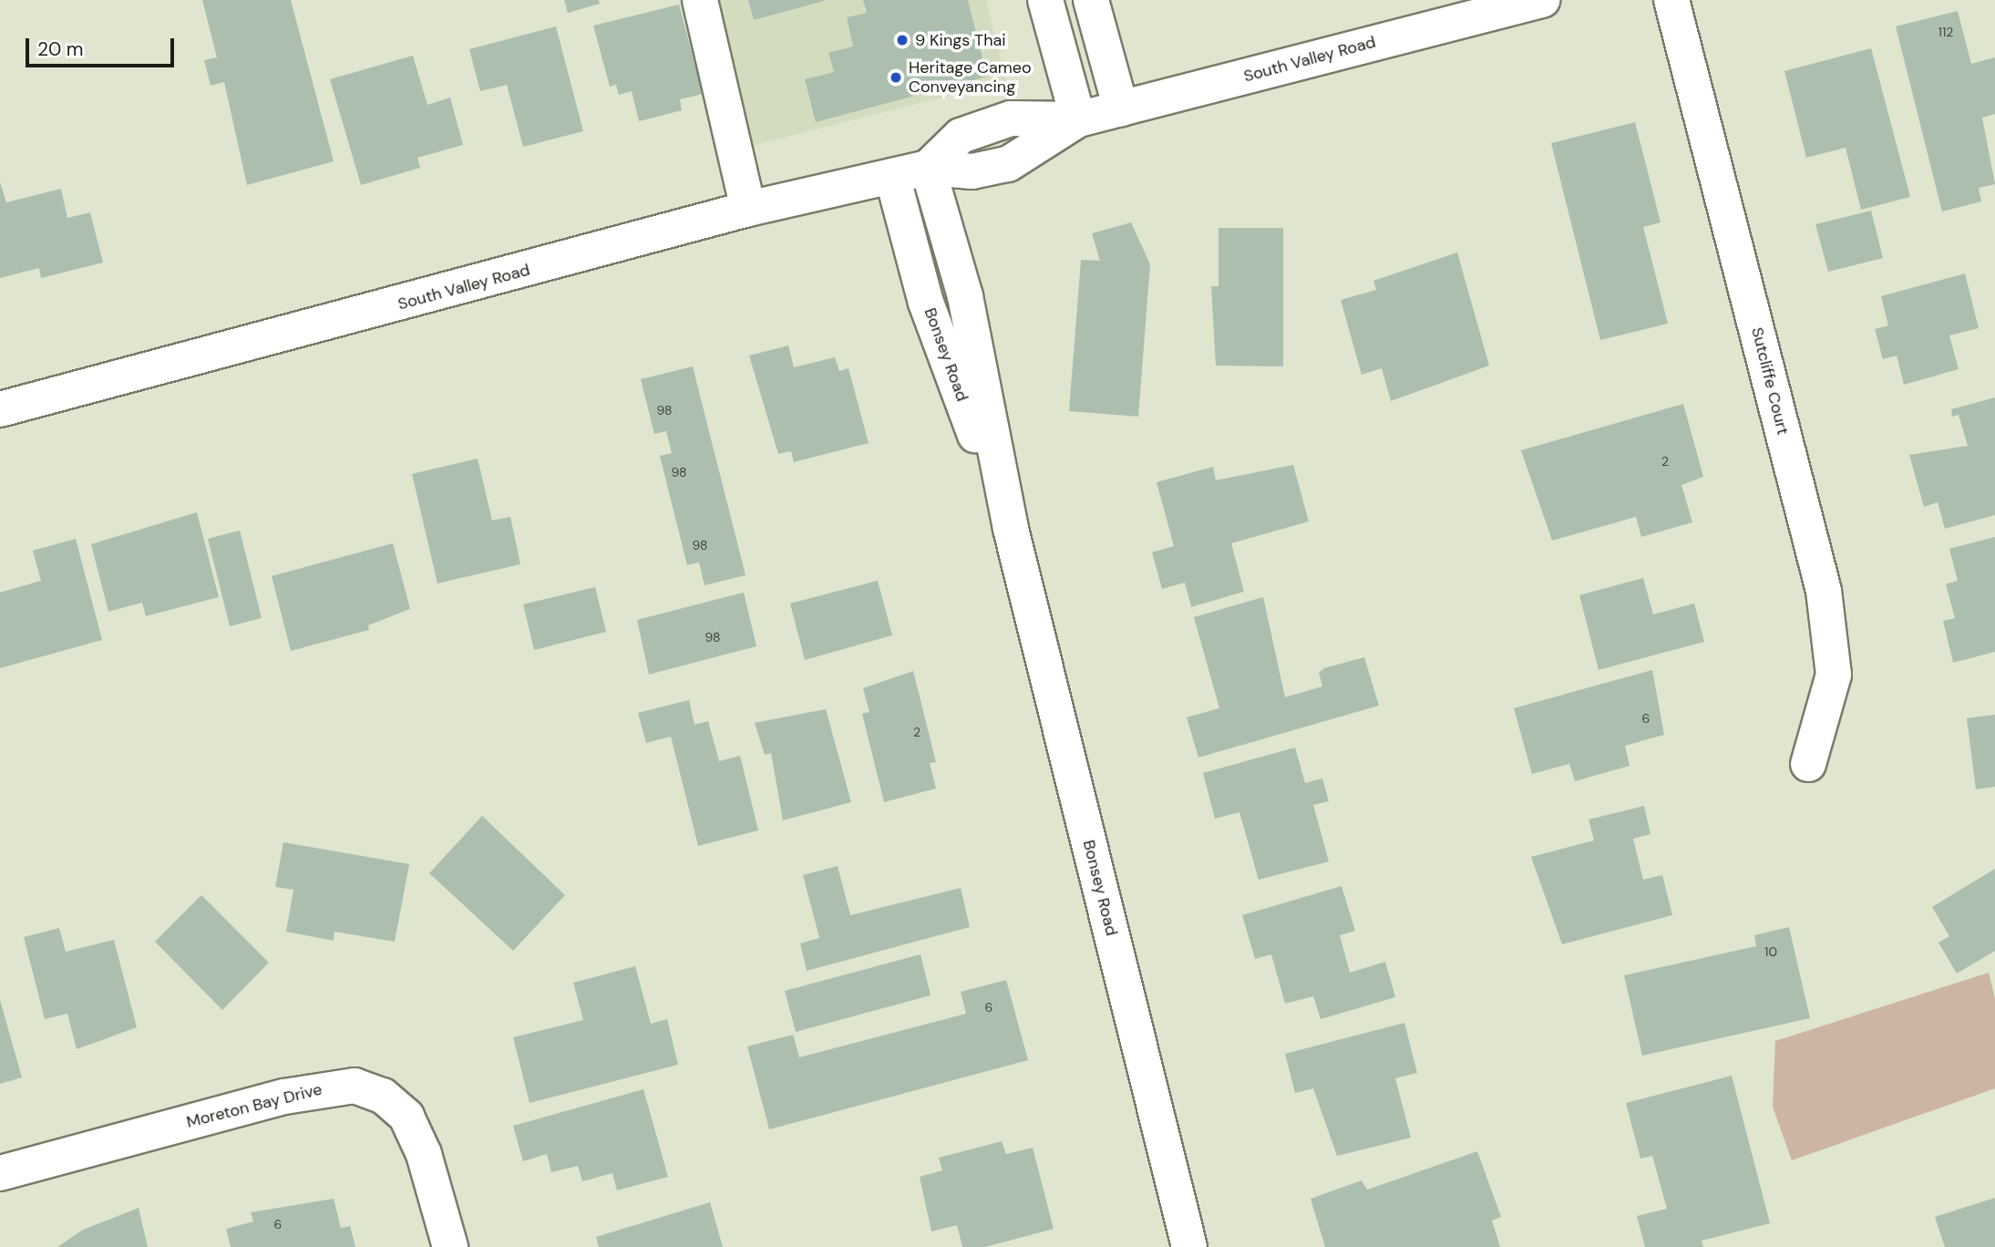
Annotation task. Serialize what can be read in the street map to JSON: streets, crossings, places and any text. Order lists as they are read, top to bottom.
{
  "streets": {
    "street": [
      "South Valley Road",
      "Bonsey Road",
      "Sutcliffe Court",
      "Moreton Bay Drive"
    ]
  },
  "crossings": [
    ["South Valley Road", "Bonsey Road"]
  ],
  "places": ["9 Kings Thai", "Heritage Cameo Conveyancing"],
  "house_numbers": [
    "112",
    "98",
    "2",
    "98",
    "98",
    "98",
    "6",
    "2",
    "10",
    "6",
    "6"
  ],
  "scale_bar": "20 m"
}
